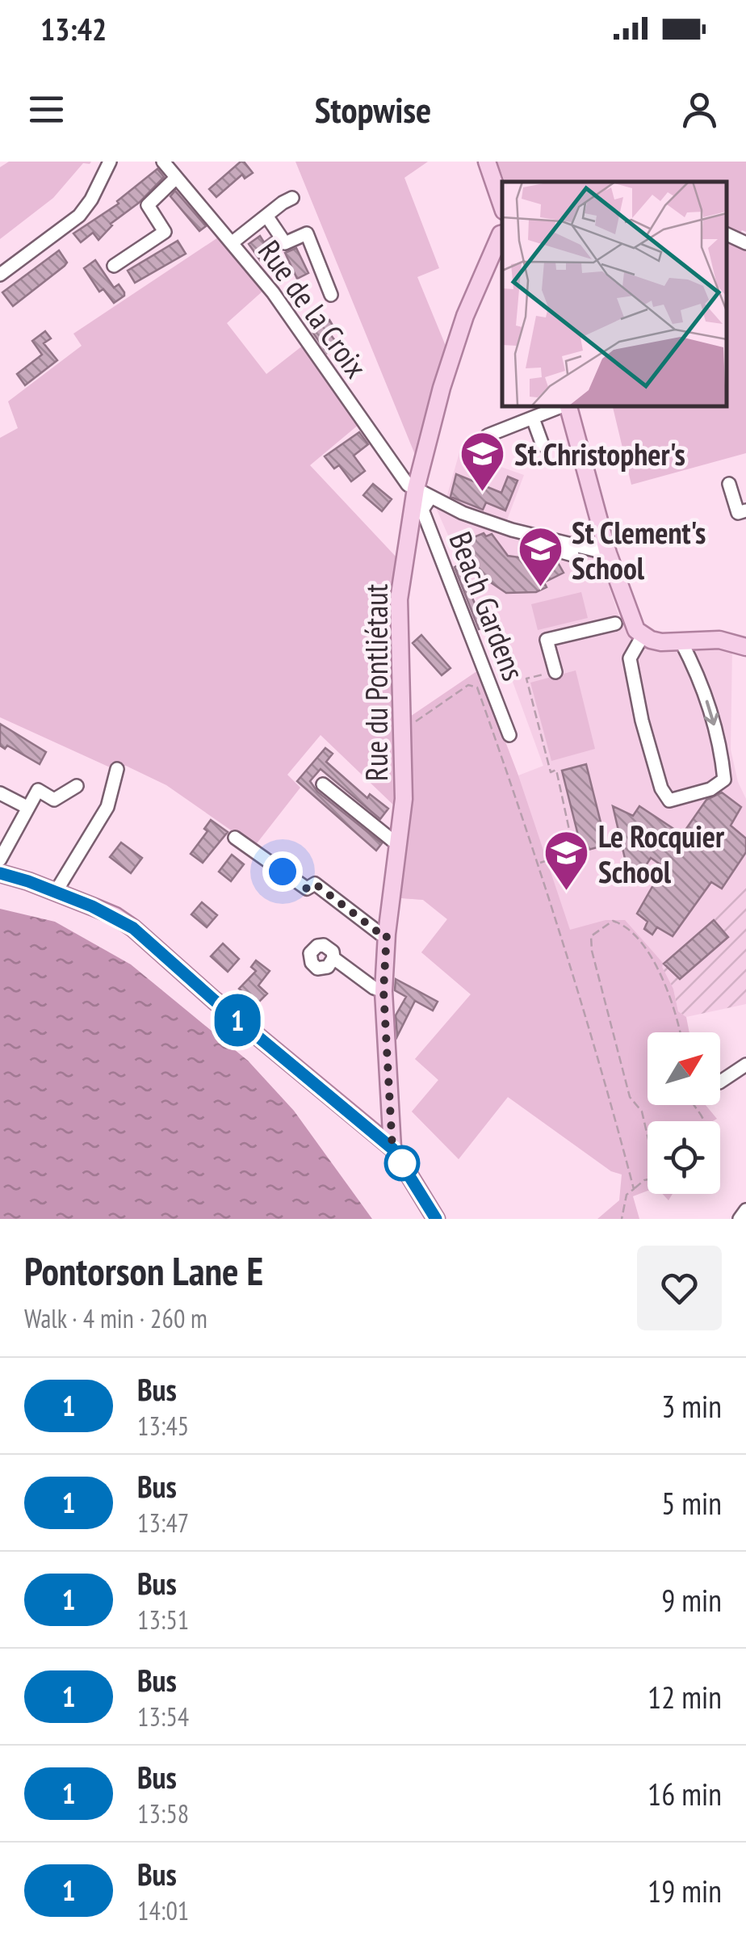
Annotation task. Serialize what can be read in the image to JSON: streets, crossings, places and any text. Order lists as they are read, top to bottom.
{
  "streets": {
    "main road": ["Rue du Pontliétaut"],
    "street": ["Rue de la Croix", "Beach Gardens"]
  },
  "crossings": [
    ["Rue de la Croix", "Beach Gardens"],
    ["Rue de la Croix", "Rue du Pontliétaut"],
    ["Beach Gardens", "Rue du Pontliétaut"]
  ],
  "places": {
    "school or university": ["St.Christopher's", "St Clement's School", "Le Rocquier School"]
  },
  "lines": ["bus line 1"],
  "north": "top right",
  "page": {
    "status": "13:42",
    "header": "Stopwise",
    "on_map": "1",
    "heading": ["Pontorson Lane E", "Walk · 4 min · 260 m"],
    "list": [
      {
        "mark": "1",
        "name": "Bus",
        "note": "13:45",
        "value": "3 min"
      },
      {
        "mark": "1",
        "name": "Bus",
        "note": "13:47",
        "value": "5 min"
      },
      {
        "mark": "1",
        "name": "Bus",
        "note": "13:51",
        "value": "9 min"
      },
      {
        "mark": "1",
        "name": "Bus",
        "note": "13:54",
        "value": "12 min"
      },
      {
        "mark": "1",
        "name": "Bus",
        "note": "13:58",
        "value": "16 min"
      },
      {
        "mark": "1",
        "name": "Bus",
        "note": "14:01",
        "value": "19 min"
      }
    ]
  }
}
